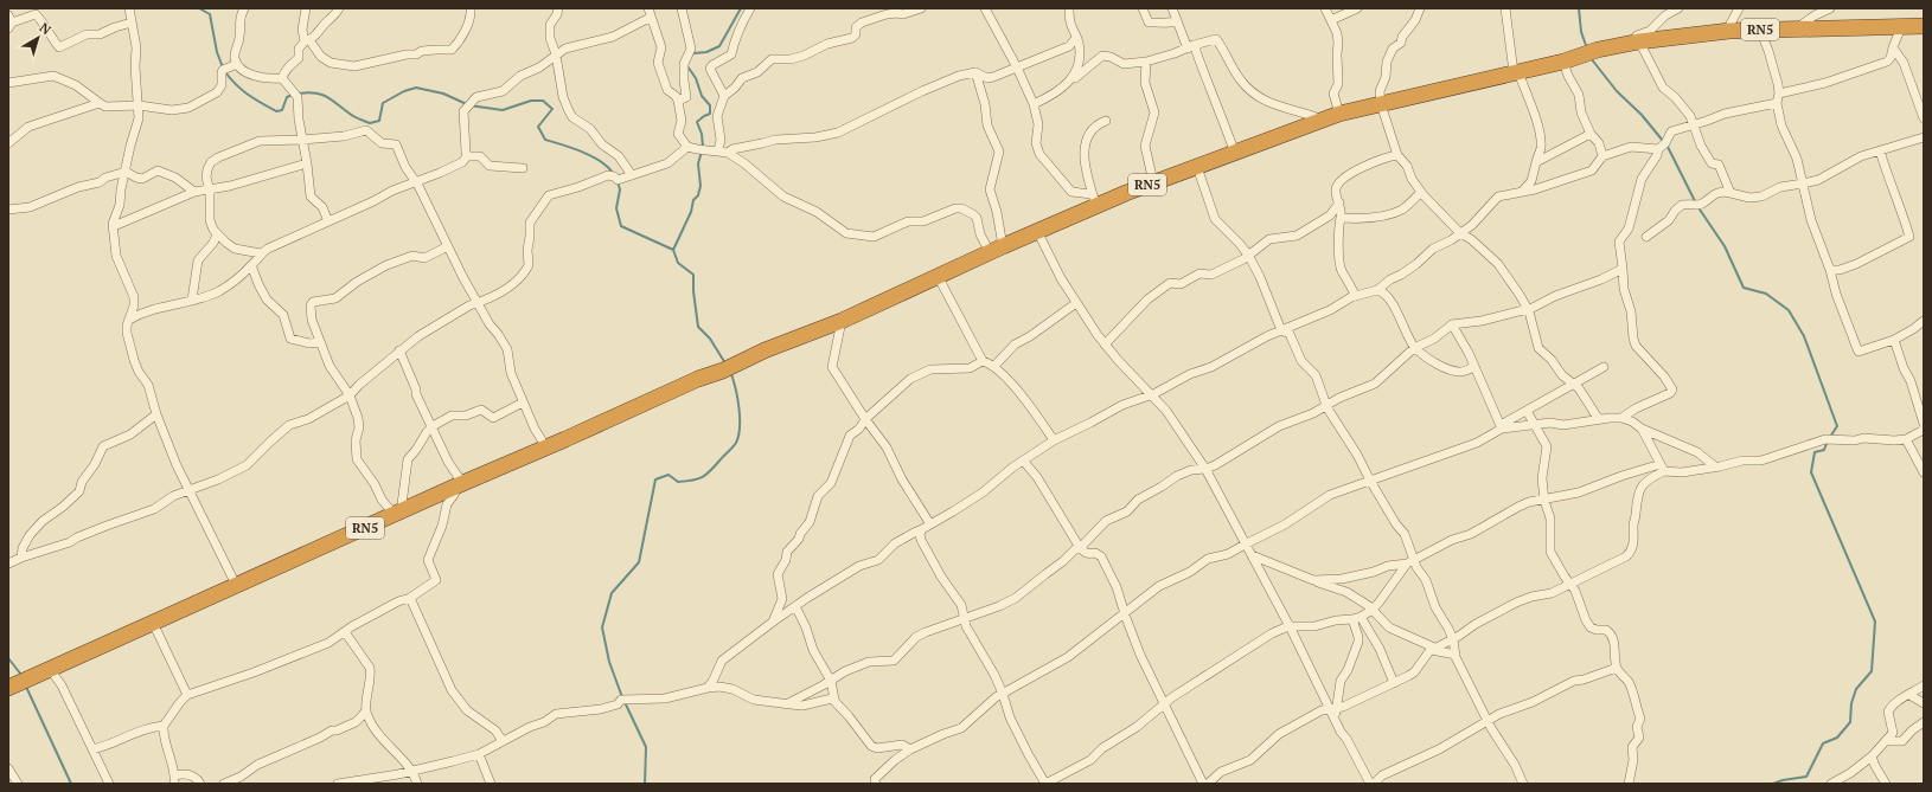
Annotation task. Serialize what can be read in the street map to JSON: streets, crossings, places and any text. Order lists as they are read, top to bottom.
{
  "streets": {
    "highway": ["RN5"]
  },
  "north": "top right"
}
